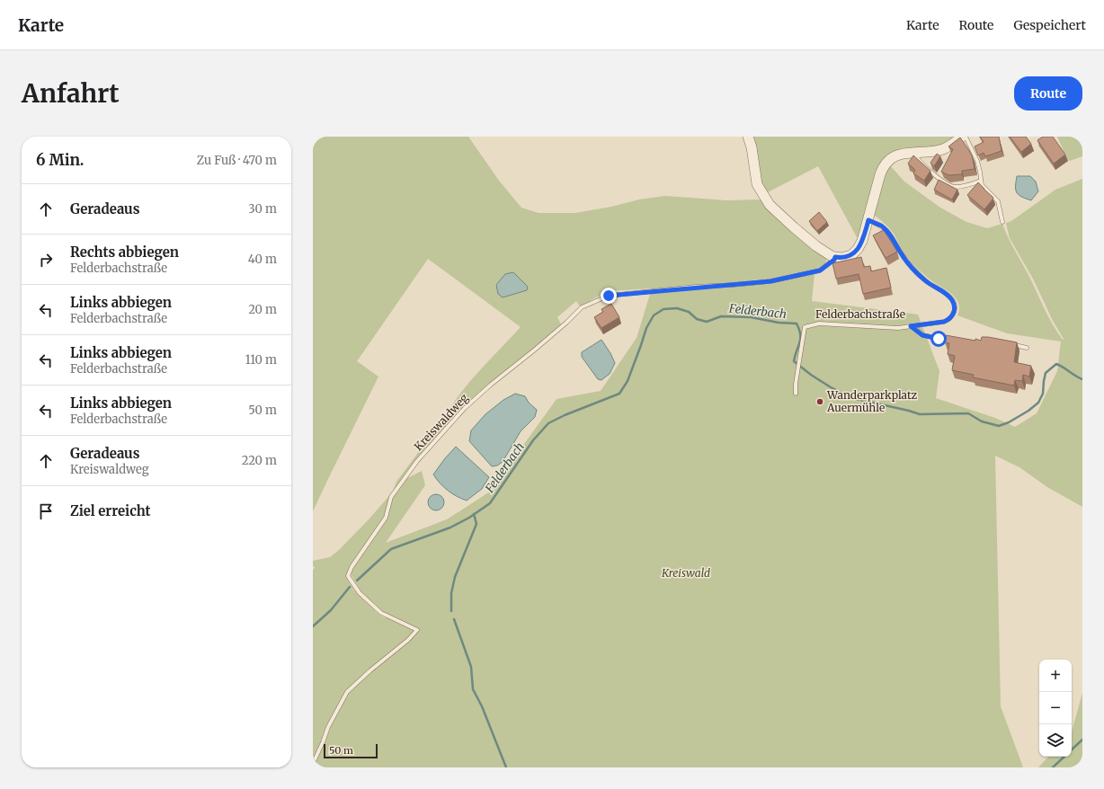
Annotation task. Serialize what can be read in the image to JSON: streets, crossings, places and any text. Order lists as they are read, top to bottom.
{
  "streets": {
    "lane": ["Felderbachstraße", "Kreiswaldweg"]
  },
  "water": ["Felderbach"],
  "parks": ["Kreiswald"],
  "places": ["Wanderparkplatz Auermühle"],
  "scale_bar": "50 m",
  "page": {
    "header": "Karte",
    "nav": ["Karte", "Route", "Gespeichert"],
    "buttons": "Route",
    "title": "Anfahrt",
    "heading": ["6 Min.", "Zu Fuß · 470 m"],
    "list": [
      ["Geradeaus", "30 m"],
      ["Rechts abbiegen", "Felderbachstraße", "40 m"],
      ["Links abbiegen", "Felderbachstraße", "20 m"],
      ["Links abbiegen", "Felderbachstraße", "110 m"],
      ["Links abbiegen", "Felderbachstraße", "50 m"],
      ["Geradeaus", "Kreiswaldweg", "220 m"],
      "Ziel erreicht"
    ],
    "map_buttons": ["+", "−"],
    "scale": "50 m"
  }
}
